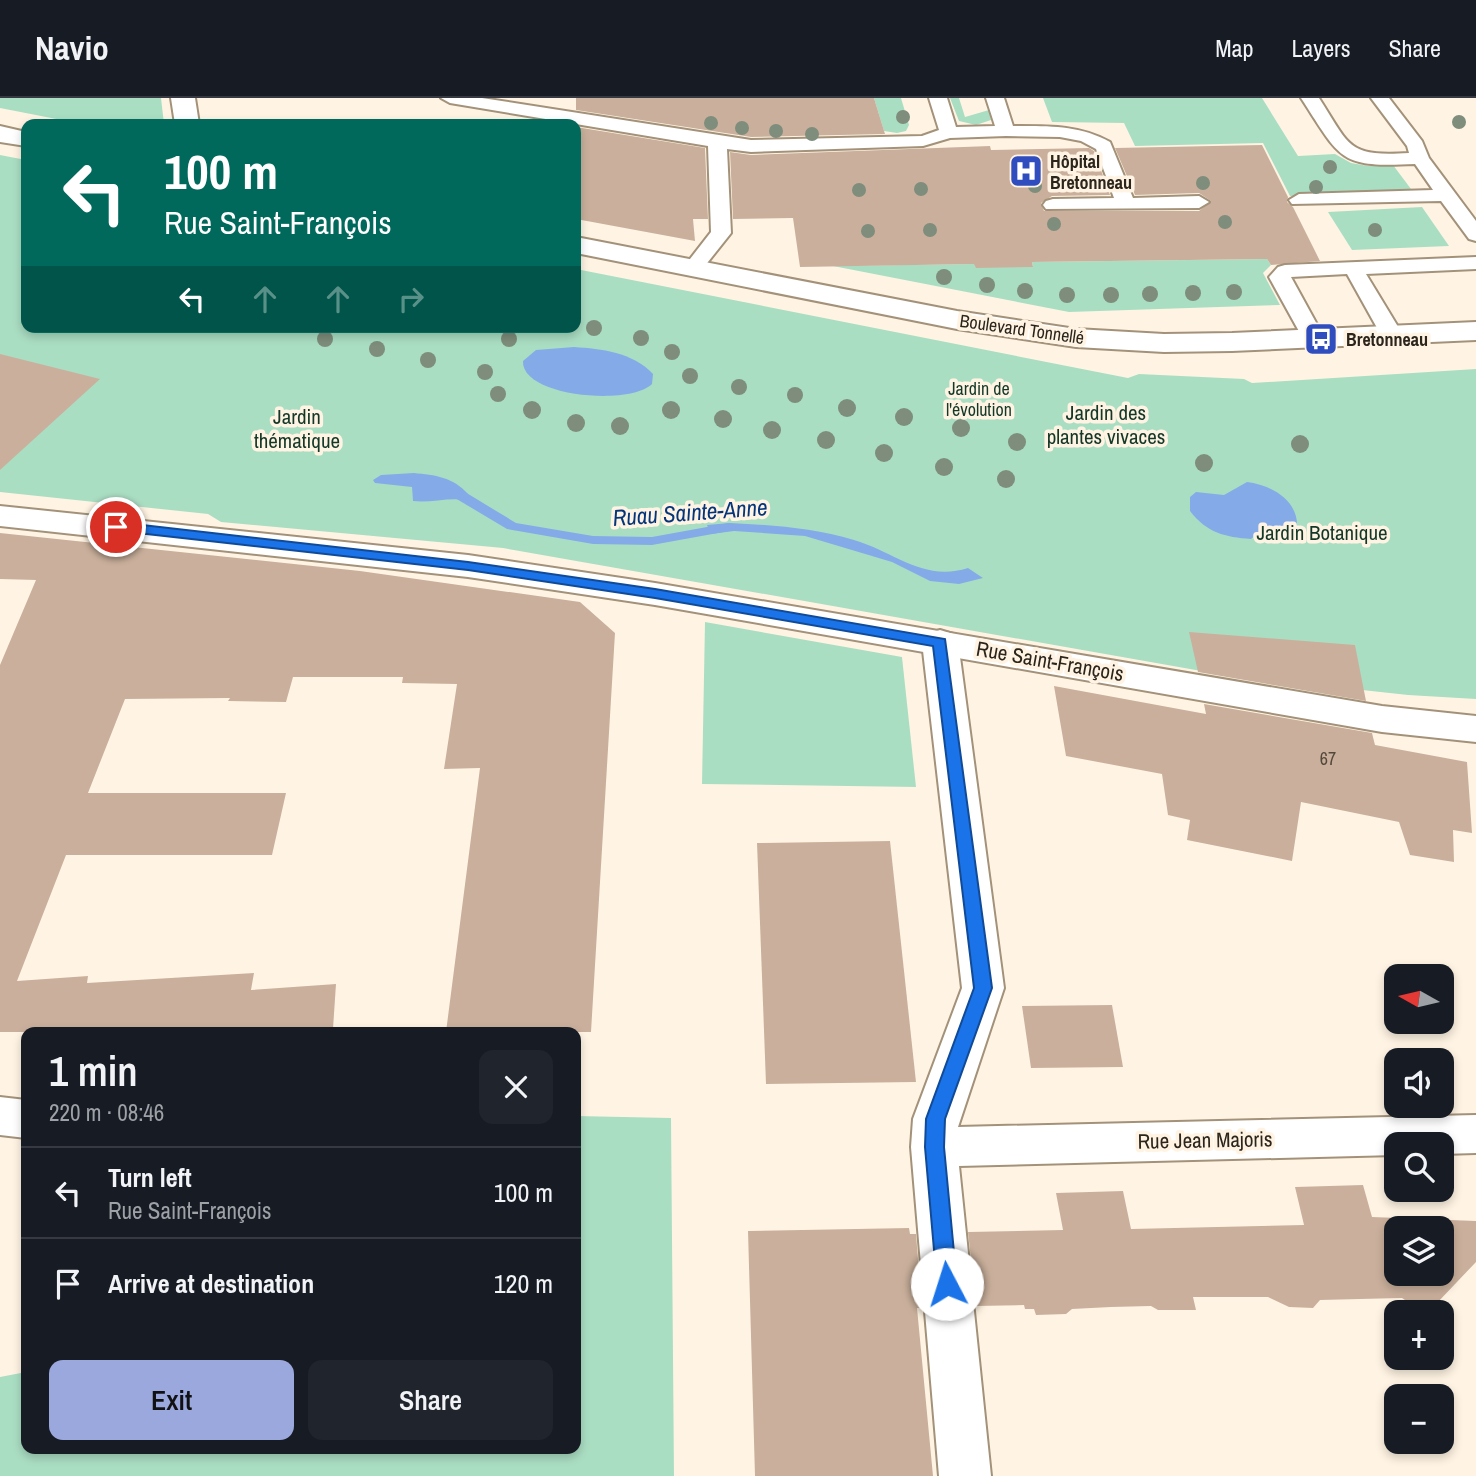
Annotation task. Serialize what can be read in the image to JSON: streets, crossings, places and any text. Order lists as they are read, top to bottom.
{
  "streets": {
    "street": ["Boulevard Tonnellé", "Rue Saint-François", "Rue Jean Majoris"]
  },
  "water": ["Ruau Sainte-Anne"],
  "parks": [
    "Jardin de l'évolution",
    "Jardin des plantes vivaces",
    "Jardin thématique",
    "Jardin Botanique"
  ],
  "places": {
    "hospital": ["Hôpital Bretonneau"],
    "bus stop": ["Bretonneau"]
  },
  "house_numbers": ["67"],
  "north": "left",
  "page": {
    "header": "Navio",
    "nav": ["Map", "Layers", "Share"],
    "turn": ["100 m", "Rue Saint-François"],
    "map_buttons": ["+", "−"],
    "heading": ["1 min", "220 m · 08:46"],
    "list": [
      {
        "name": "Turn left",
        "note": "Rue Saint-François",
        "value": "100 m"
      },
      {
        "name": "Arrive at destination",
        "value": "120 m"
      }
    ],
    "buttons": ["Exit", "Share"]
  }
}
